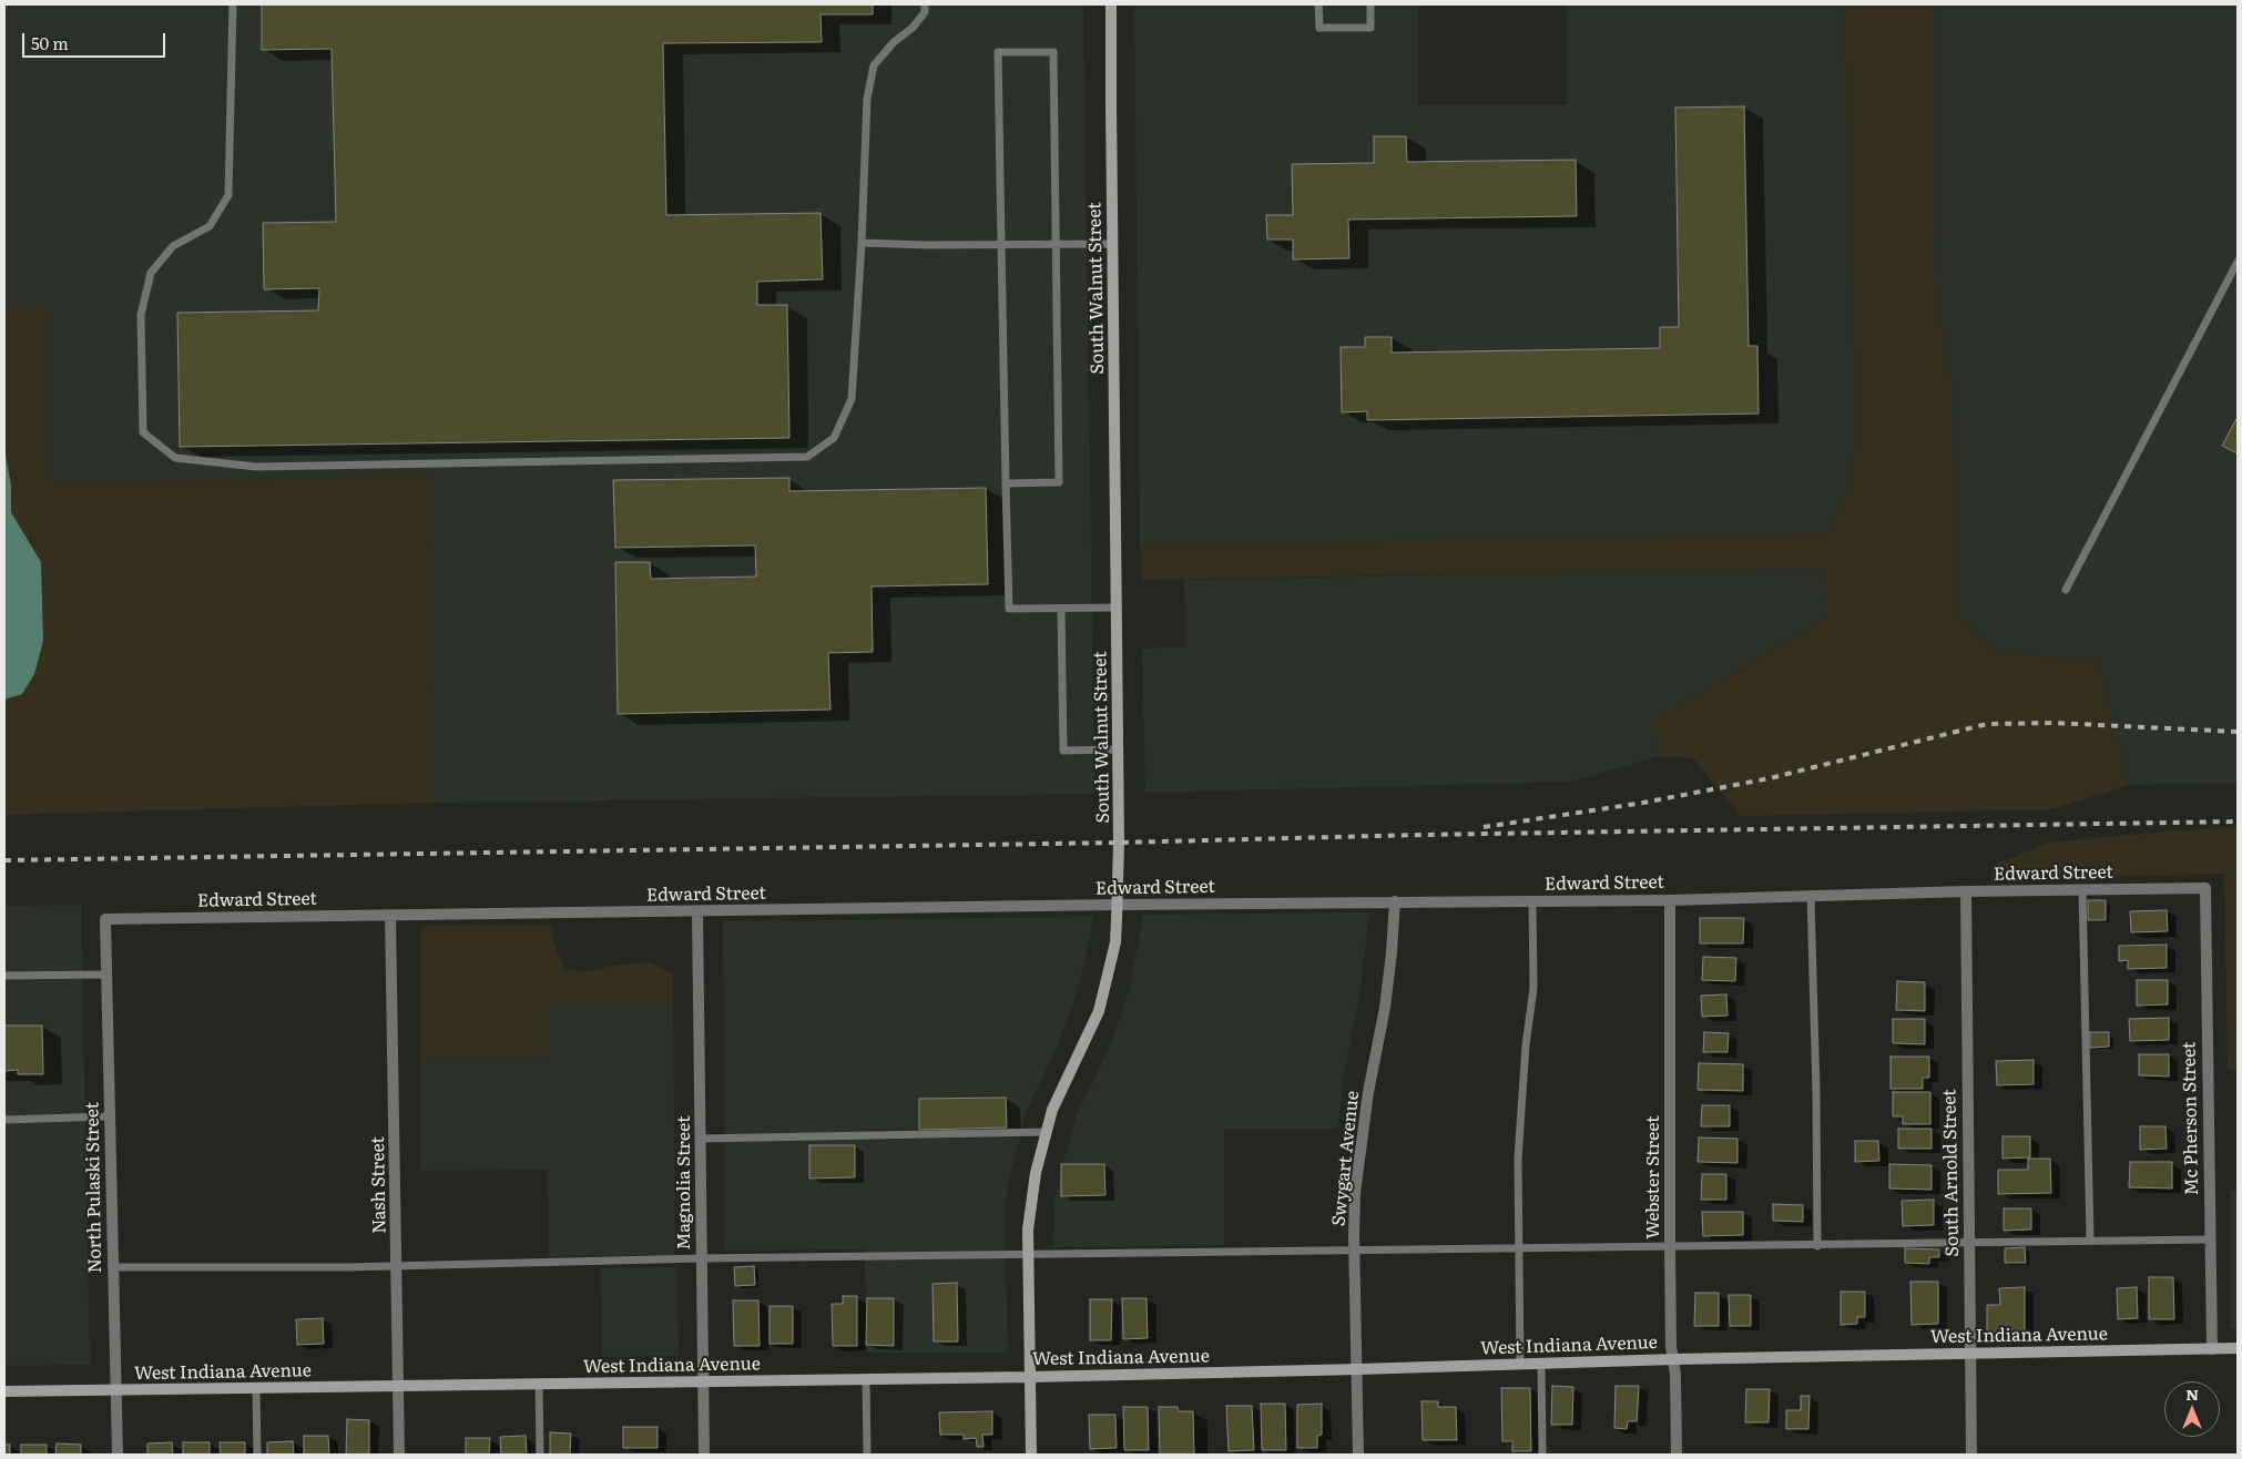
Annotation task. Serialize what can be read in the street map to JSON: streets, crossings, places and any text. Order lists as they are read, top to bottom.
{
  "streets": {
    "street": [
      "South Walnut Street",
      "Edward Street",
      "Mc Pherson Street",
      "Swygart Avenue",
      "South Arnold Street",
      "Webster Street",
      "Magnolia Street",
      "Nash Street",
      "North Pulaski Street",
      "West Indiana Avenue"
    ]
  },
  "crossings": [
    ["South Walnut Street", "Edward Street"],
    ["South Walnut Street", "West Indiana Avenue"],
    ["Edward Street", "Mc Pherson Street"],
    ["Edward Street", "Swygart Avenue"],
    ["Edward Street", "South Arnold Street"],
    ["Edward Street", "Webster Street"],
    ["Edward Street", "Magnolia Street"],
    ["Edward Street", "Nash Street"],
    ["Edward Street", "North Pulaski Street"],
    ["Mc Pherson Street", "West Indiana Avenue"],
    ["Swygart Avenue", "West Indiana Avenue"],
    ["South Arnold Street", "West Indiana Avenue"],
    ["Webster Street", "West Indiana Avenue"],
    ["Magnolia Street", "West Indiana Avenue"],
    ["Nash Street", "West Indiana Avenue"],
    ["North Pulaski Street", "West Indiana Avenue"]
  ],
  "scale_bar": "50 m",
  "north": "top"
}
